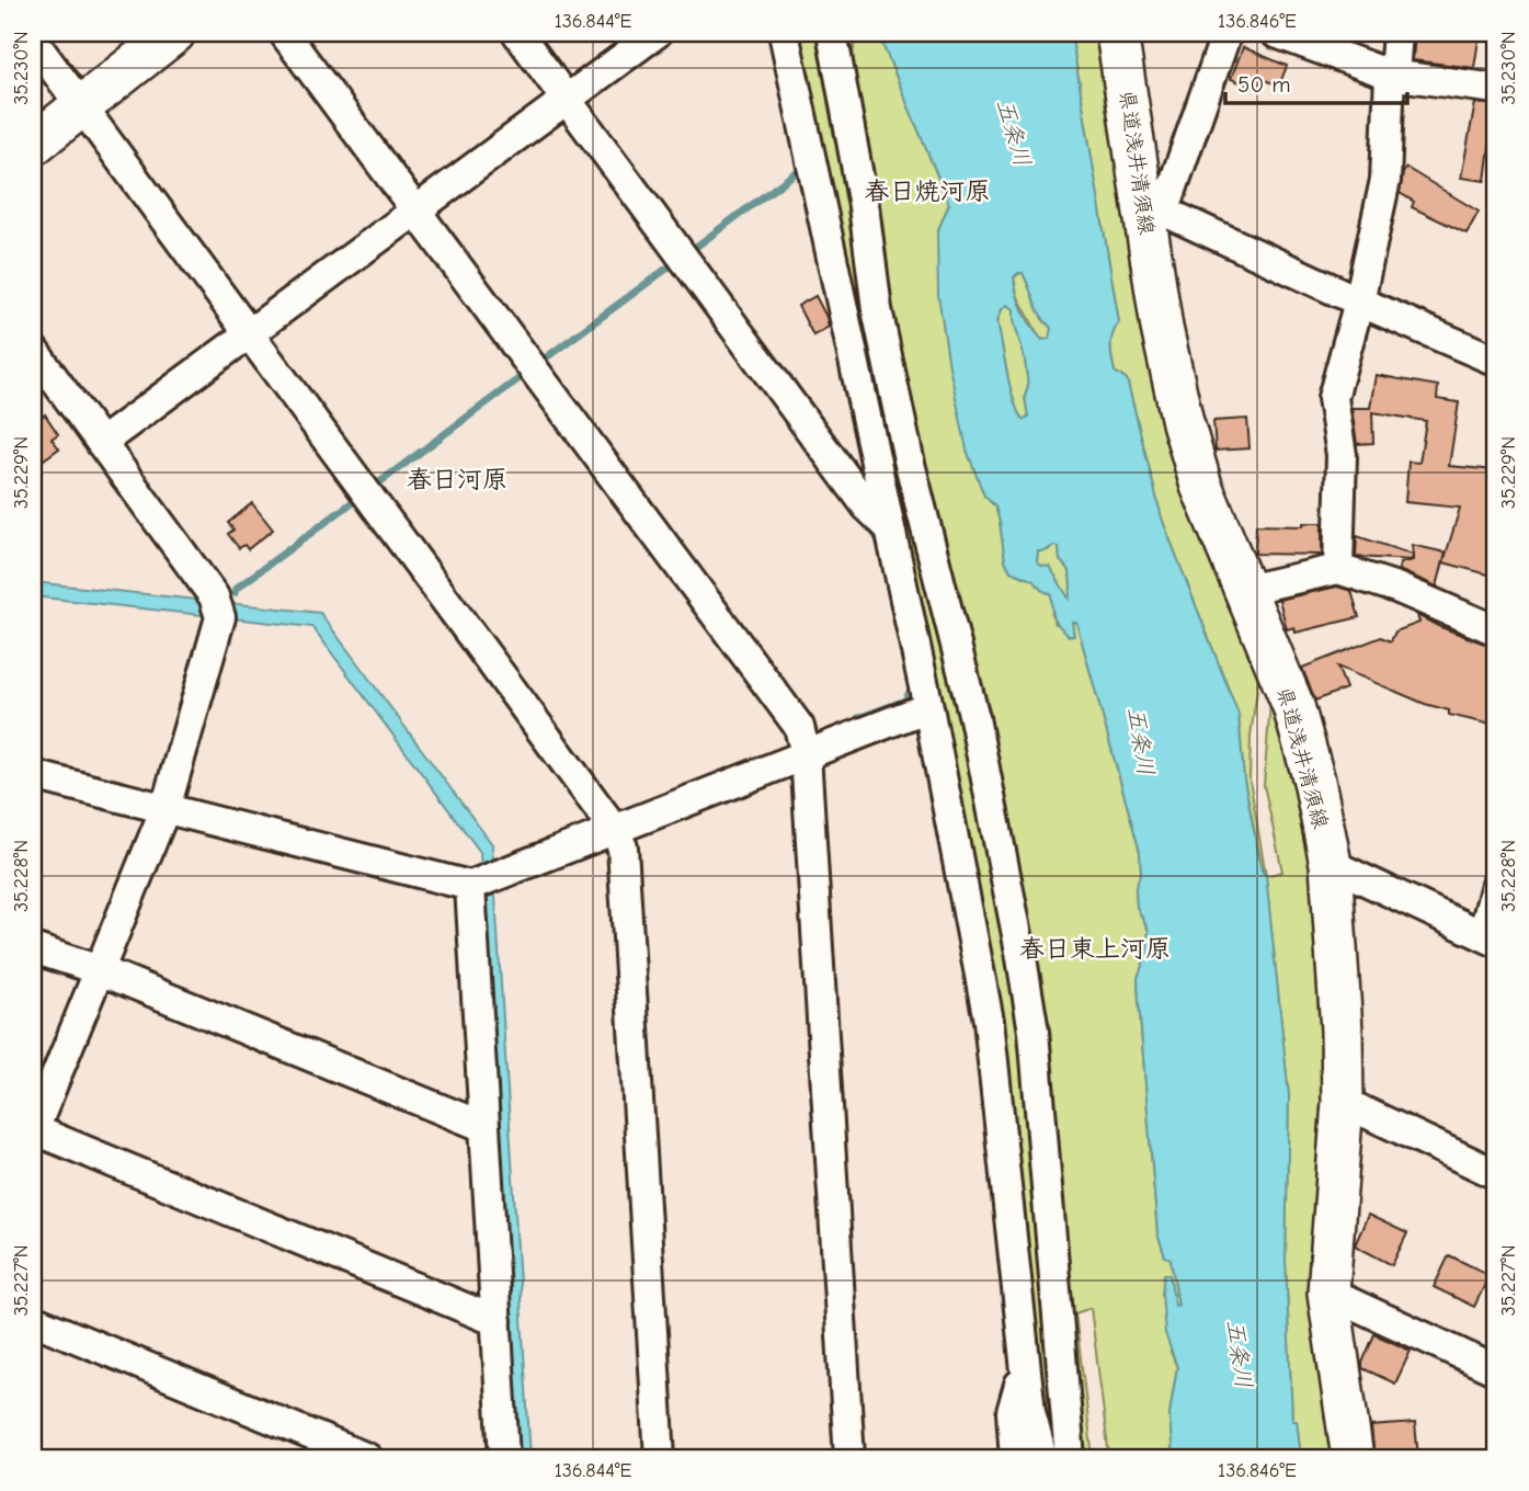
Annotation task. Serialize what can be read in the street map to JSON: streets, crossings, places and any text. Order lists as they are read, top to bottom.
{
  "streets": {
    "main road": ["県道浅井清須線"]
  },
  "districts": ["春日焼河原", "春日河原", "春日東上河原"],
  "water": ["五条川"],
  "scale_bar": "50 m",
  "coordinates": [
    "136.844°E",
    "136.846°E",
    "35.230°N",
    "35.229°N",
    "35.228°N",
    "35.227°N"
  ]
}
